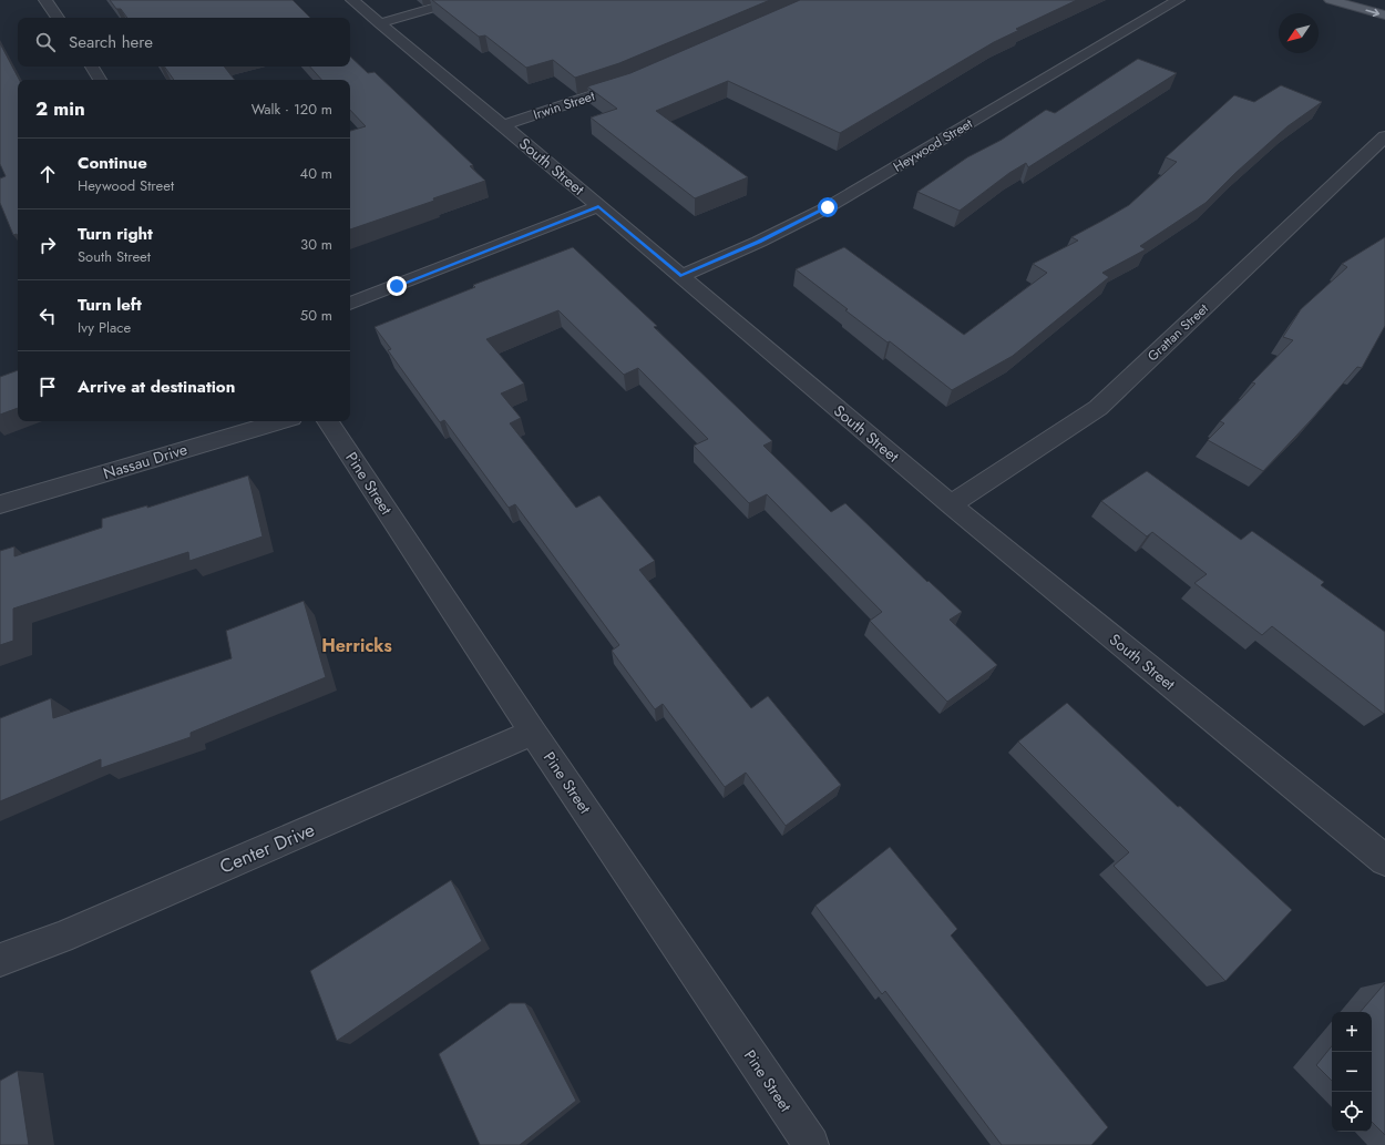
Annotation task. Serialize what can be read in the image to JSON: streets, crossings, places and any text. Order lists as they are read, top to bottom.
{
  "streets": {
    "street": [
      "Irwin Street",
      "Heywood Street",
      "South Street",
      "Grattan Street",
      "Nassau Drive",
      "Pine Street",
      "Center Drive"
    ]
  },
  "crossings": [
    ["Irwin Street", "South Street"],
    ["Heywood Street", "South Street"],
    ["South Street", "Grattan Street"],
    ["Pine Street", "Center Drive"]
  ],
  "districts": ["Herricks"],
  "north": "bottom left",
  "page": {
    "search": "Search here",
    "heading": ["2 min", "Walk · 120 m"],
    "list": [
      ["Continue", "Heywood Street", "40 m"],
      ["Turn right", "South Street", "30 m"],
      ["Turn left", "Ivy Place", "50 m"],
      "Arrive at destination"
    ],
    "map_buttons": ["+", "−"]
  }
}
